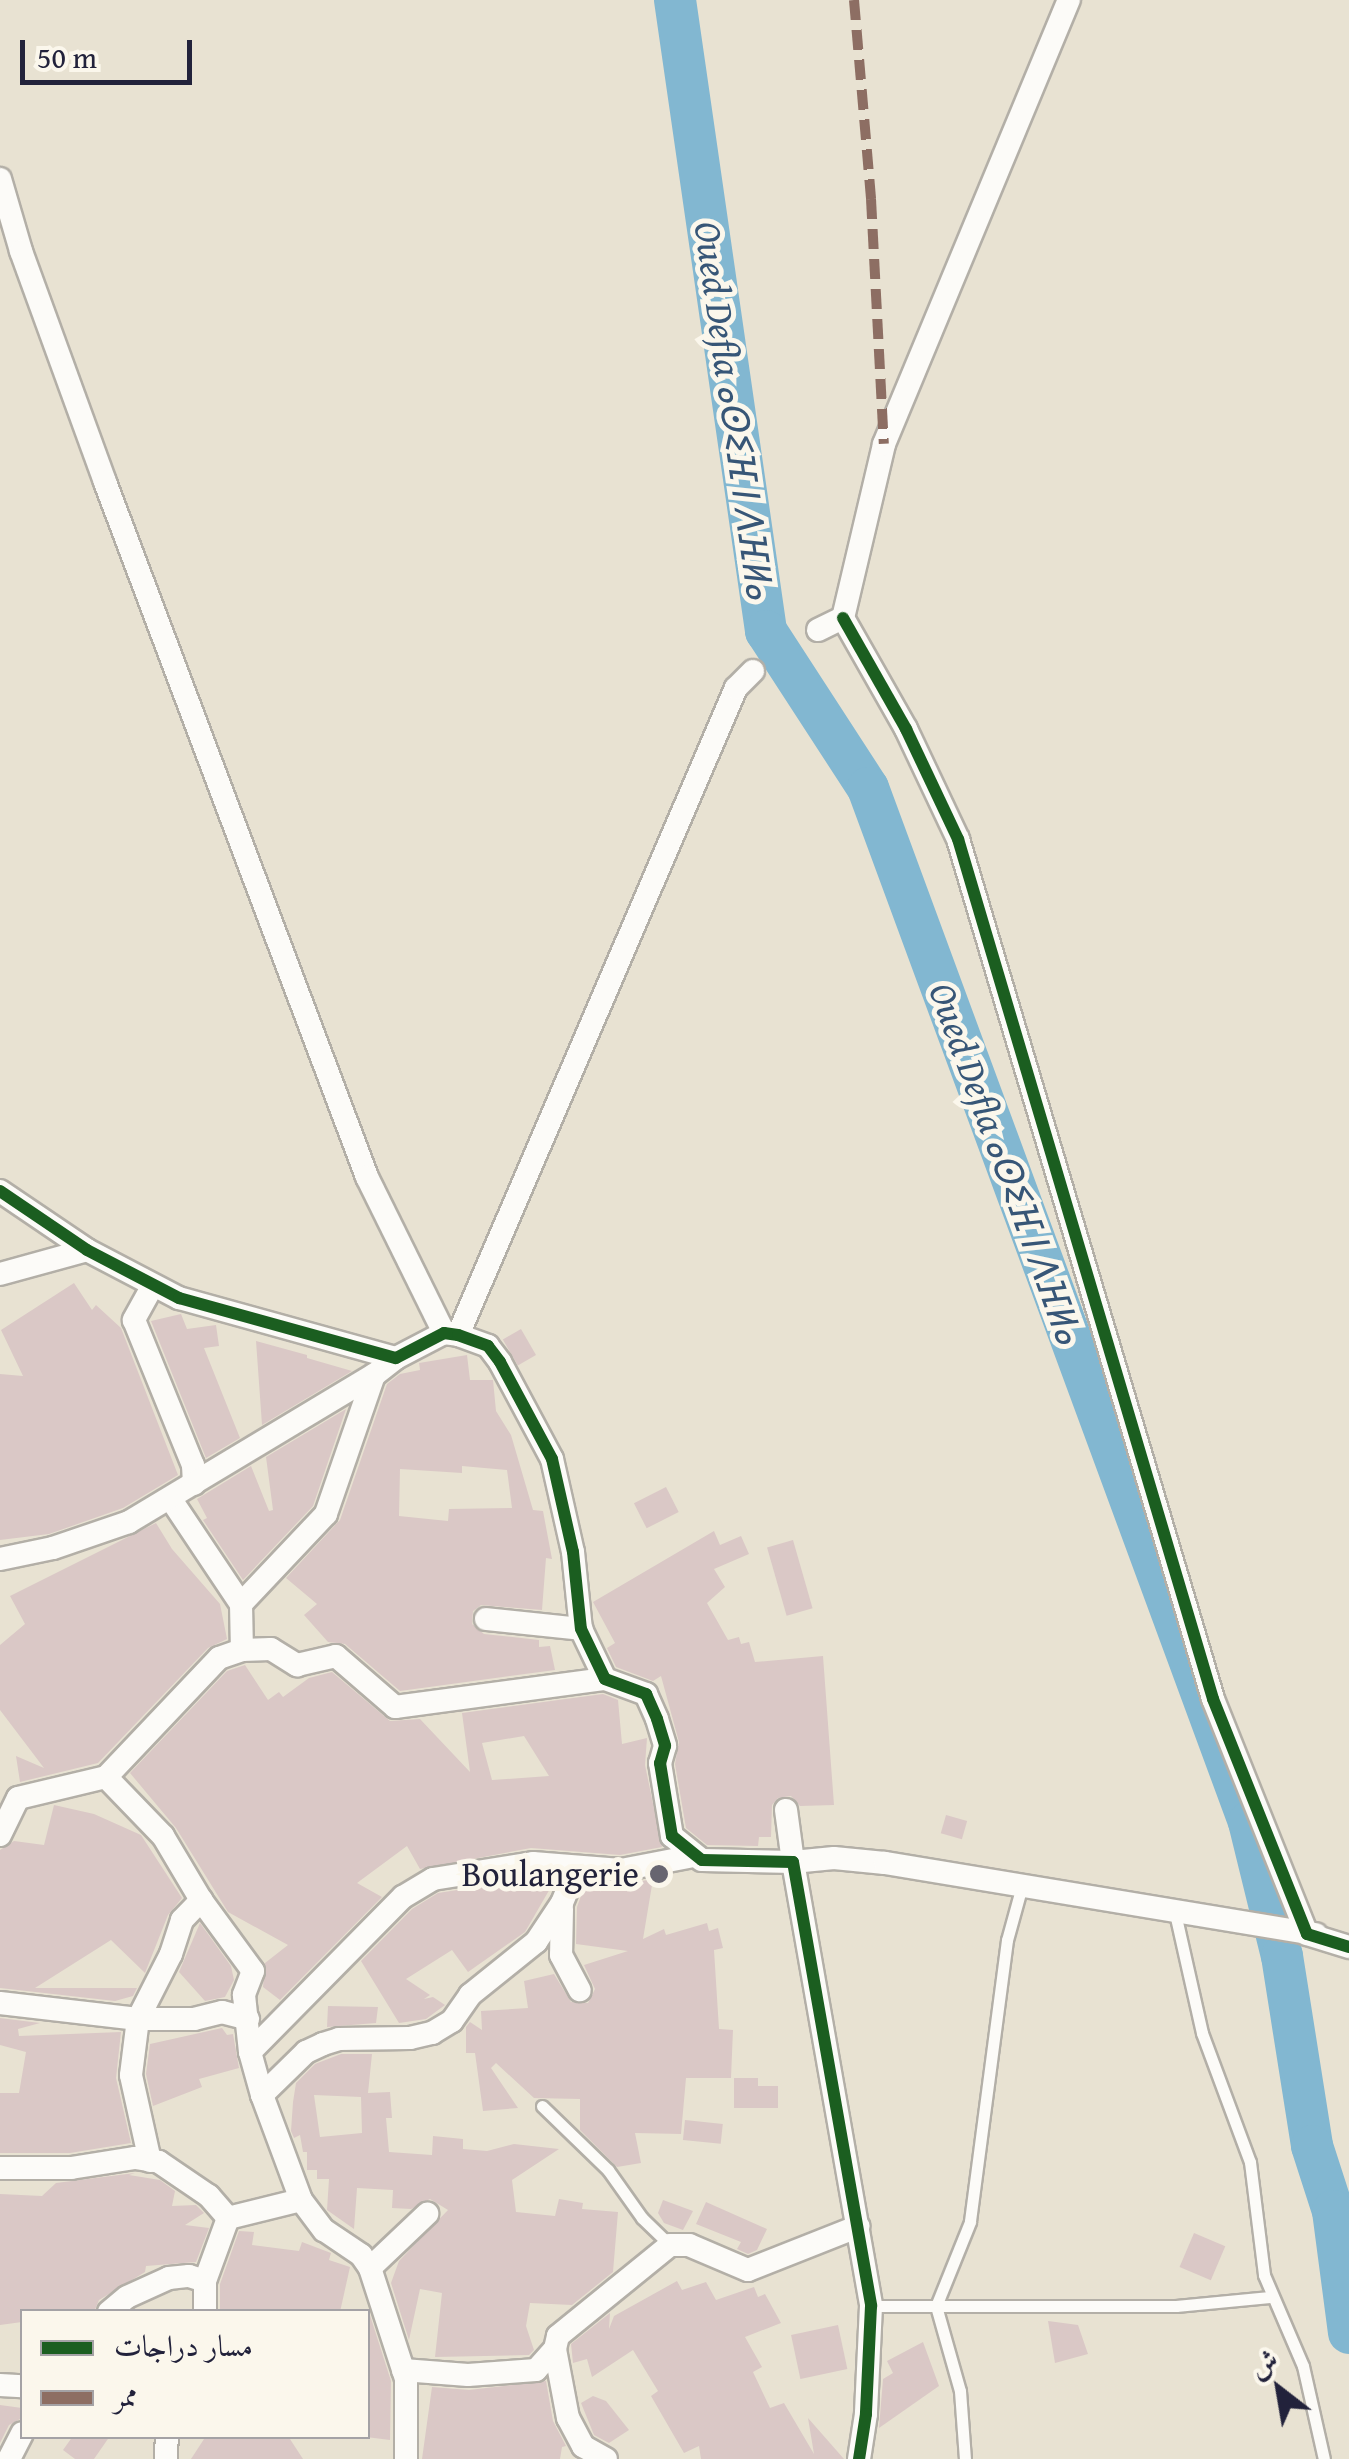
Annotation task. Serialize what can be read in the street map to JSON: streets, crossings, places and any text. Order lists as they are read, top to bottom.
{
  "water": ["Oued Defla ⴰⵙⵉⴼ ⵏ ⴷⴼⵍⴰ"],
  "places": ["Boulangerie"],
  "legend": ["مسار دراجات", "ممر"],
  "scale_bar": "50 m",
  "north": "top left"
}
